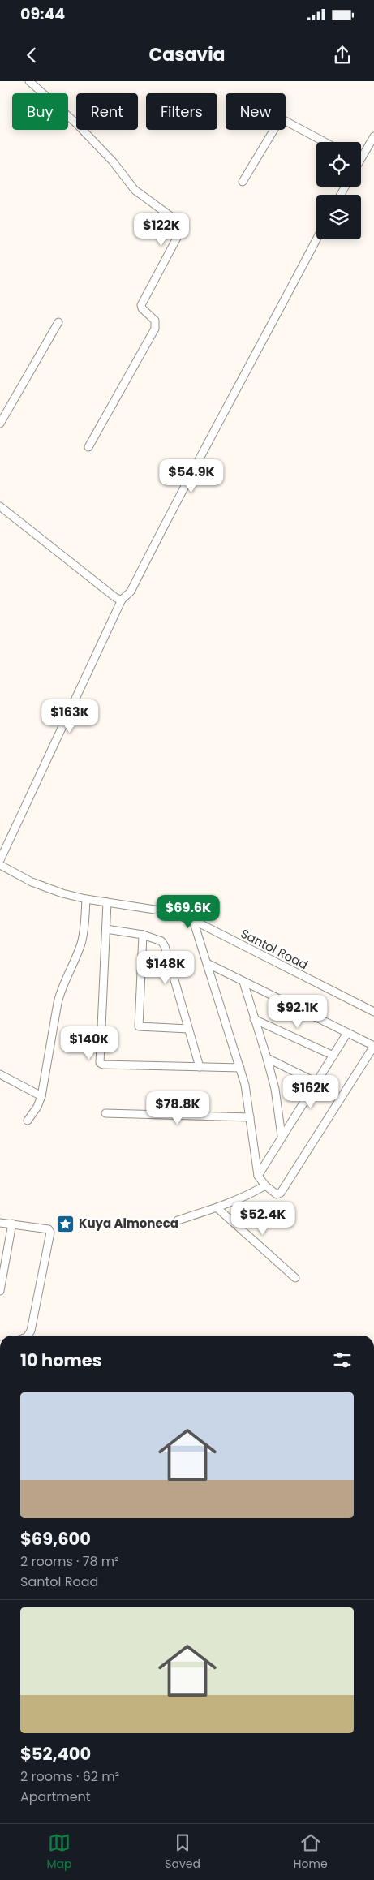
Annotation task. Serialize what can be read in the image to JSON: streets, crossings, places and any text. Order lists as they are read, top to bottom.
{
  "streets": {
    "street": ["Santol Road"]
  },
  "places": {
    "place": ["Kuya Almoneca"]
  },
  "page": {
    "status": "09:44",
    "header": "Casavia",
    "chip": [
      "Buy",
      "Rent",
      "Filters",
      "New"
    ],
    "price": [
      "$122K",
      "$54.9K",
      "$163K",
      "$69.6K",
      "$148K",
      "$92.1K",
      "$140K",
      "$162K",
      "$78.8K",
      "$52.4K"
    ],
    "heading": "10 homes",
    "list": [
      {
        "name": "$69,600",
        "note": "2 rooms · 78 m² · Santol Road"
      },
      {
        "name": "$52,400",
        "note": "2 rooms · 62 m² · Apartment"
      }
    ],
    "tabs": ["Map", "Saved", "Home"]
  }
}
